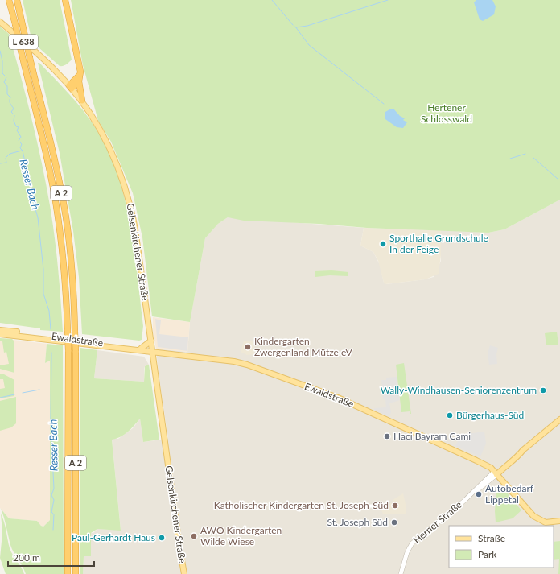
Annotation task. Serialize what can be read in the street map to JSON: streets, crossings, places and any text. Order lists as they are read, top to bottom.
{
  "streets": {
    "highway": ["A 2"],
    "main road": ["L 638", "Gelsenkirchener Straße", "Ewaldstraße"],
    "street": ["Herner Straße"]
  },
  "crossings": [
    ["Gelsenkirchener Straße", "Ewaldstraße"],
    ["Ewaldstraße", "Herner Straße"]
  ],
  "water": ["Resser Bach"],
  "parks": ["Hertener Schlosswald"],
  "places": [
    "Sporthalle Grundschule In der Feige",
    "Kindergarten Zwergenland Mütze eV",
    "Wally-Windhausen-Seniorenzentrum",
    "Bürgerhaus-Süd",
    "Haci Bayram Cami",
    "Autobedarf Lippetal",
    "Katholischer Kindergarten St. Joseph-Süd",
    "St. Joseph Süd",
    "AWO Kindergarten Wilde Wiese",
    "Paul-Gerhardt Haus"
  ],
  "legend": ["Straße", "Park"],
  "scale_bar": "200 m"
}
